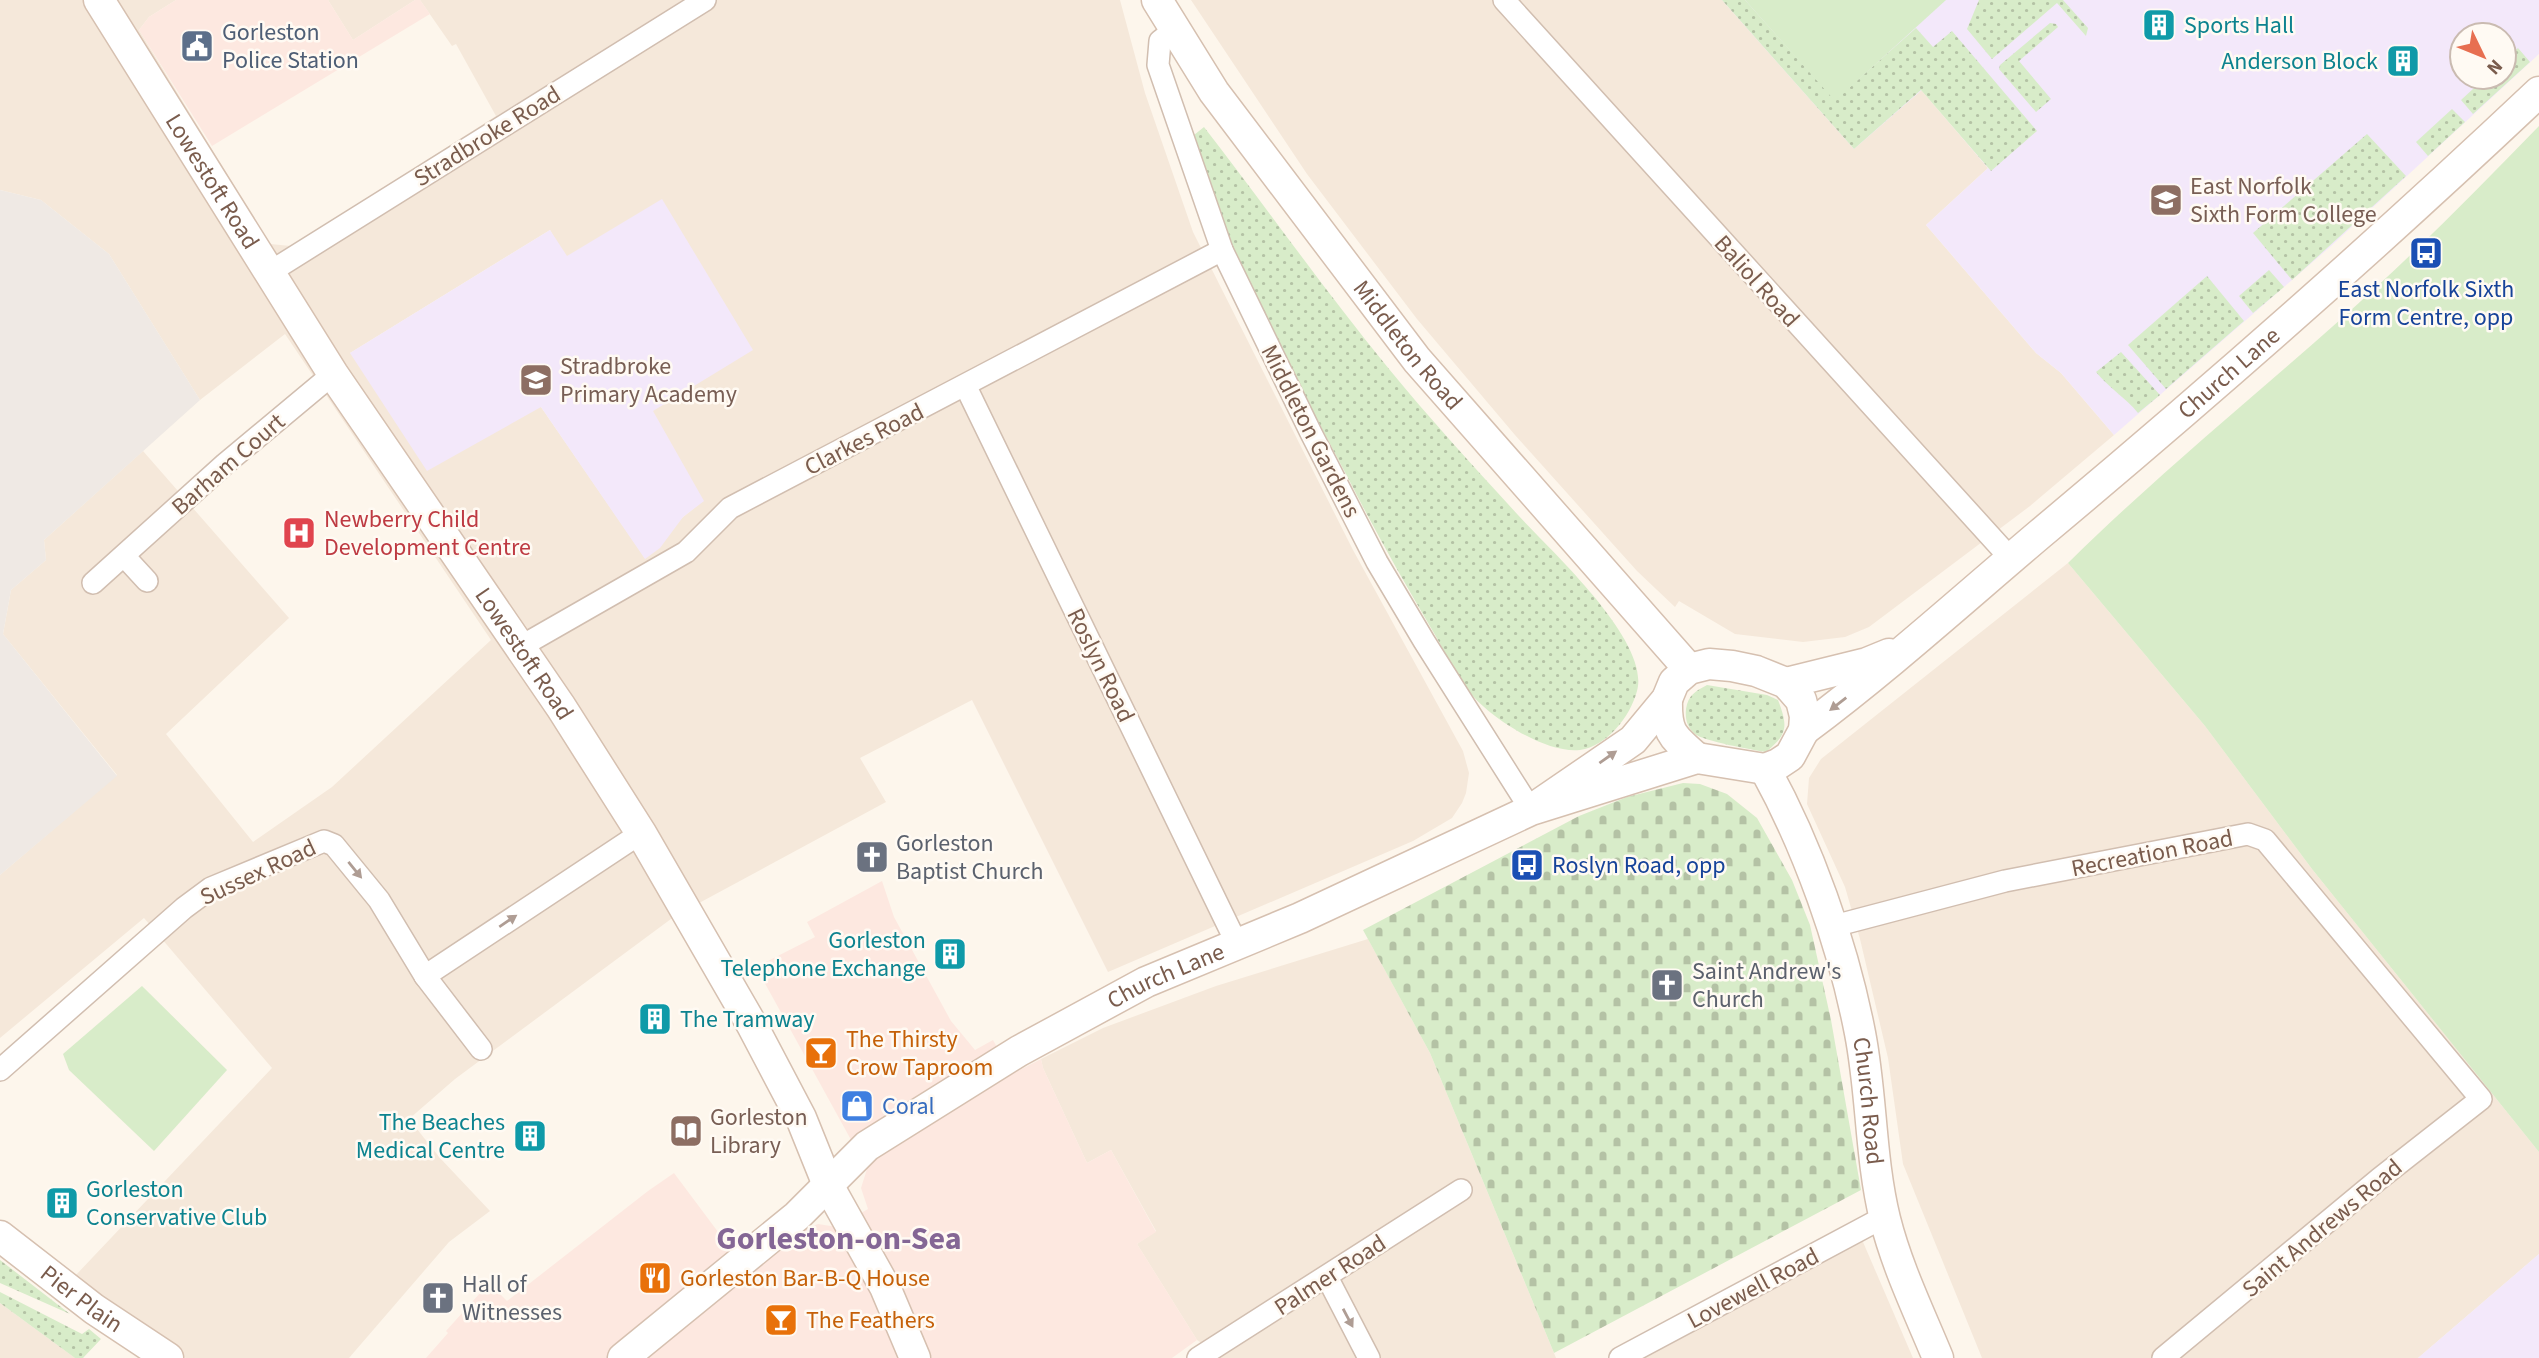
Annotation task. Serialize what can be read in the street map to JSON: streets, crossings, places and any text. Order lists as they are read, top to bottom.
{
  "streets": {
    "street": [
      "Stradbroke Road",
      "Lowestoft Road",
      "Baliol Road",
      "Middleton Road",
      "Church Lane",
      "Middleton Gardens",
      "Clarkes Road",
      "Barham Court",
      "Roslyn Road",
      "Recreation Road",
      "Sussex Road",
      "Church Road",
      "Saint Andrews Road",
      "Palmer Road",
      "Lovewell Road",
      "Pier Plain"
    ]
  },
  "crossings": [
    ["Stradbroke Road", "Lowestoft Road"],
    ["Lowestoft Road", "Church Lane"],
    ["Lowestoft Road", "Clarkes Road"],
    ["Lowestoft Road", "Barham Court"],
    ["Baliol Road", "Church Lane"],
    ["Middleton Road", "Church Lane"],
    ["Middleton Road", "Middleton Gardens"],
    ["Middleton Road", "Church Road"],
    ["Church Lane", "Middleton Gardens"],
    ["Church Lane", "Roslyn Road"],
    ["Church Lane", "Church Road"],
    ["Middleton Gardens", "Clarkes Road"],
    ["Clarkes Road", "Roslyn Road"],
    ["Recreation Road", "Church Road"],
    ["Recreation Road", "Saint Andrews Road"],
    ["Church Road", "Lovewell Road"]
  ],
  "districts": ["Gorleston-on-Sea"],
  "places": {
    "building": [
      "Sports Hall",
      "Anderson Block",
      "Gorleston Telephone Exchange",
      "The Tramway",
      "The Beaches Medical Centre",
      "Gorleston Conservative Club"
    ],
    "public building": ["Gorleston Police Station"],
    "school or university": ["East Norfolk Sixth Form College", "Stradbroke Primary Academy"],
    "bus stop": ["East Norfolk Sixth Form Centre, opp", "Roslyn Road, opp"],
    "hospital": ["Newberry Child Development Centre"],
    "church": ["Gorleston Baptist Church", "Saint Andrew's Church", "Hall of Witnesses"],
    "bar": ["The Thirsty Crow Taproom", "The Feathers"],
    "shop": ["Coral"],
    "library": ["Gorleston Library"],
    "restaurant": ["Gorleston Bar-B-Q House"]
  },
  "north": "bottom right"
}
